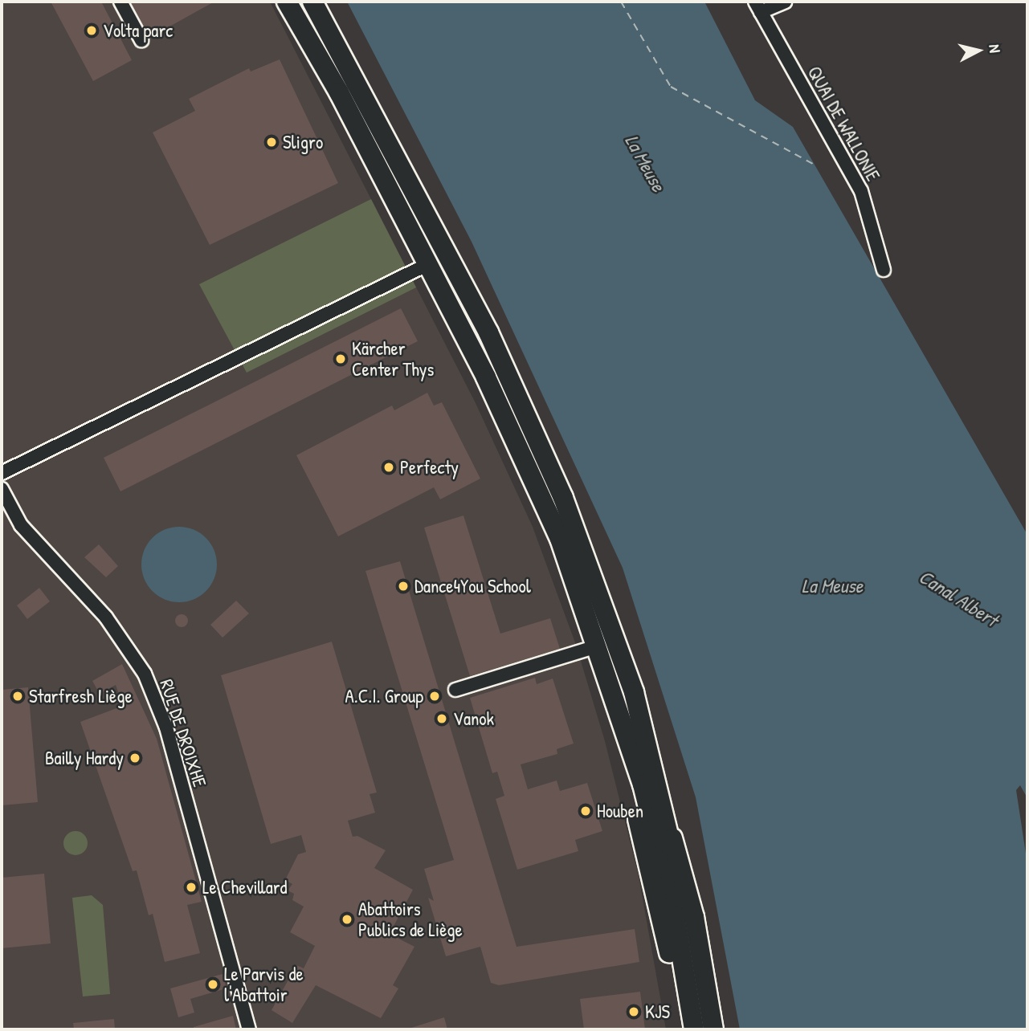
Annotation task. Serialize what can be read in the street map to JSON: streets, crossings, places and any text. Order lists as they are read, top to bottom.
{
  "streets": {
    "street": ["QUAI DE WALLONIE", "RUE DE DROIXHE"]
  },
  "water": ["La Meuse", "Canal Albert"],
  "places": [
    "Volta parc",
    "Sligro",
    "Kärcher Center Thys",
    "Perfecty",
    "Dance4You School",
    "Starfresh Liège",
    "A.C.I. Group",
    "Vanok",
    "Bailly Hardy",
    "Houben",
    "Le Chevillard",
    "Abattoirs Publics de Liège",
    "Le Parvis de l'Abattoir",
    "KJS"
  ],
  "north": "right"
}
